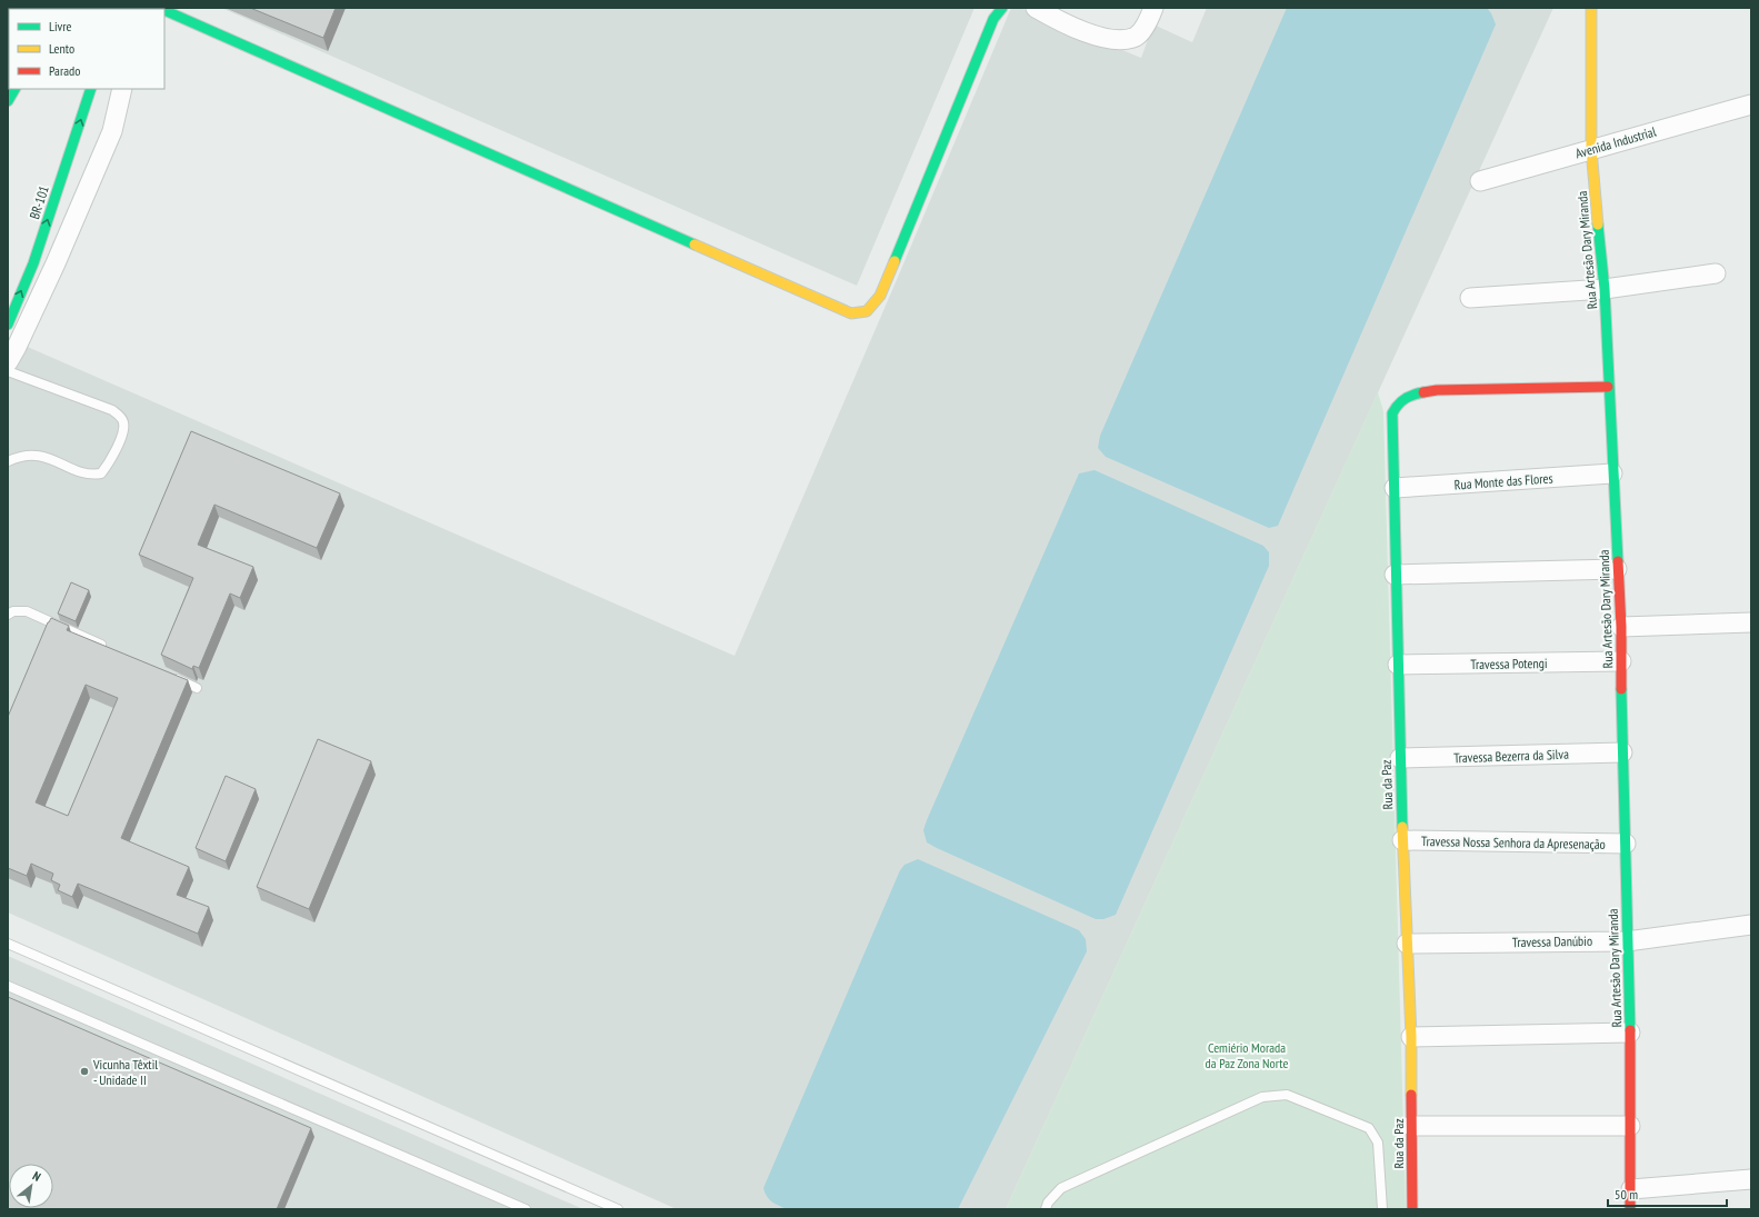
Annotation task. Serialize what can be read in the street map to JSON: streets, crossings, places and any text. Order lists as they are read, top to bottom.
{
  "streets": {
    "street": [
      "Avenida Industrial",
      "BR-101",
      "Rua Artesão Dary Miranda",
      "Rua Monte das Flores",
      "Travessa Potengi",
      "Travessa Bezerra da Silva",
      "Rua da Paz",
      "Travessa Nossa Senhora da Apresenação",
      "Travessa Danúbio"
    ]
  },
  "crossings": [
    ["Avenida Industrial", "Rua Artesão Dary Miranda"],
    ["Rua Artesão Dary Miranda", "Rua Monte das Flores"],
    ["Rua Artesão Dary Miranda", "Travessa Potengi"],
    ["Rua Artesão Dary Miranda", "Travessa Bezerra da Silva"],
    ["Rua Artesão Dary Miranda", "Rua da Paz"],
    ["Rua Artesão Dary Miranda", "Travessa Nossa Senhora da Apresenação"],
    ["Rua Artesão Dary Miranda", "Travessa Danúbio"],
    ["Rua Monte das Flores", "Rua da Paz"],
    ["Travessa Potengi", "Rua da Paz"],
    ["Travessa Bezerra da Silva", "Rua da Paz"],
    ["Rua da Paz", "Travessa Nossa Senhora da Apresenação"],
    ["Rua da Paz", "Travessa Danúbio"]
  ],
  "parks": ["Cemiério Morada da Paz Zona Norte"],
  "places": ["Vicunha Têxtil - Unidade II"],
  "legend": ["Livre", "Lento", "Parado"],
  "scale_bar": "50 m",
  "north": "top right"
}
